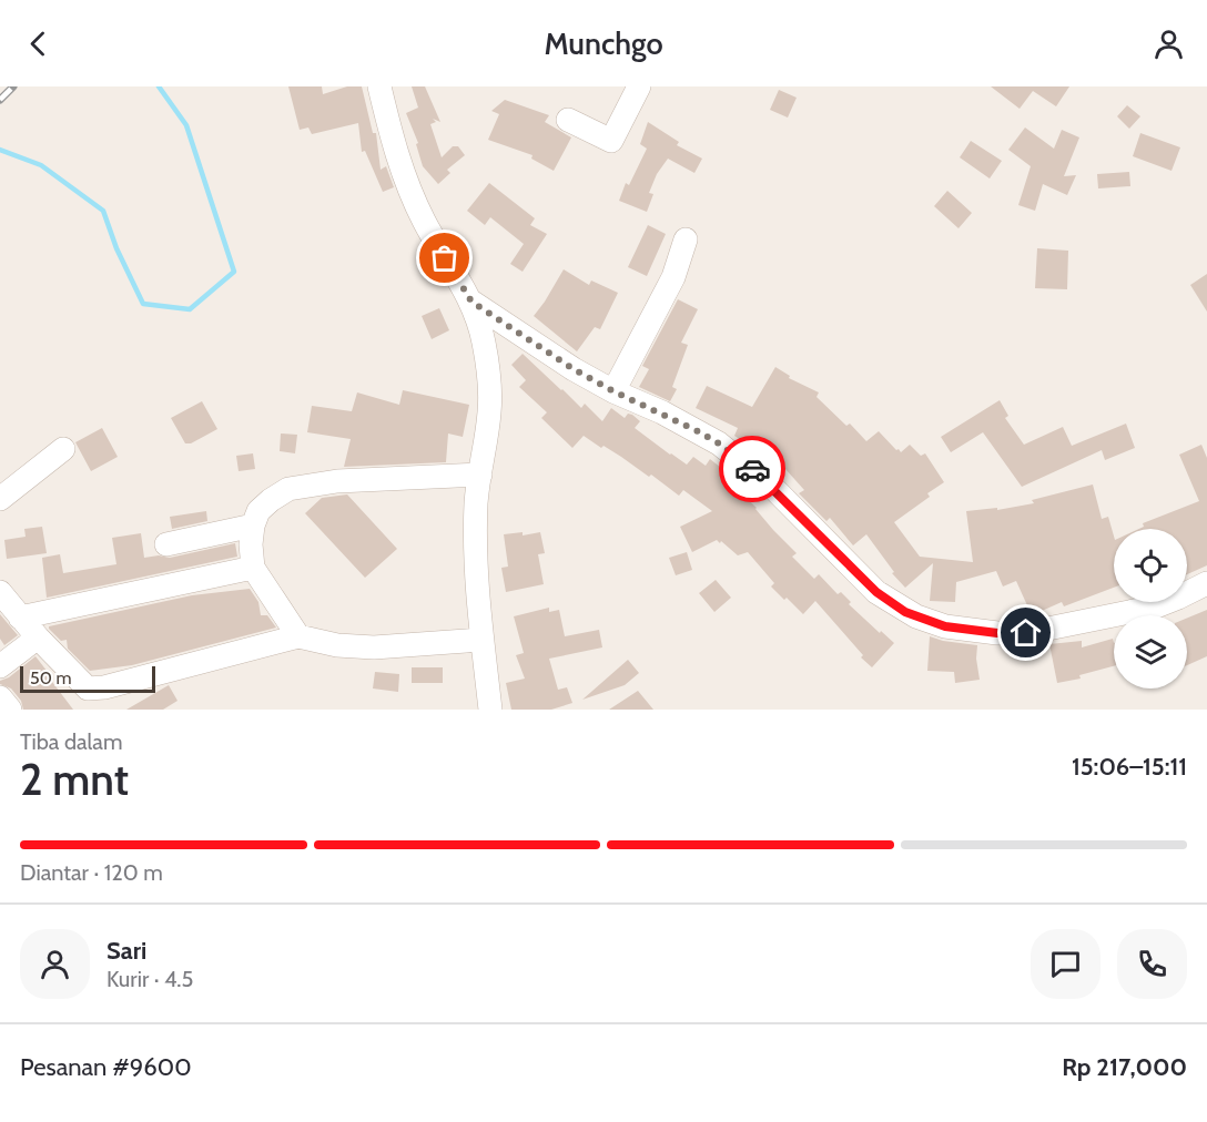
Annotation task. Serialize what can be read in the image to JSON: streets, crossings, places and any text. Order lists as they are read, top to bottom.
{
  "scale_bar": "50 m",
  "page": {
    "header": "Munchgo",
    "scale": "50 m",
    "heading": ["2 mnt", "Tiba dalam", "15:06–15:11"],
    "panel": [
      "Sari",
      "Kurir · 4.5",
      "Pesanan #9600",
      "Rp 217,000"
    ],
    "bar": "Diantar · 120 m"
  }
}
